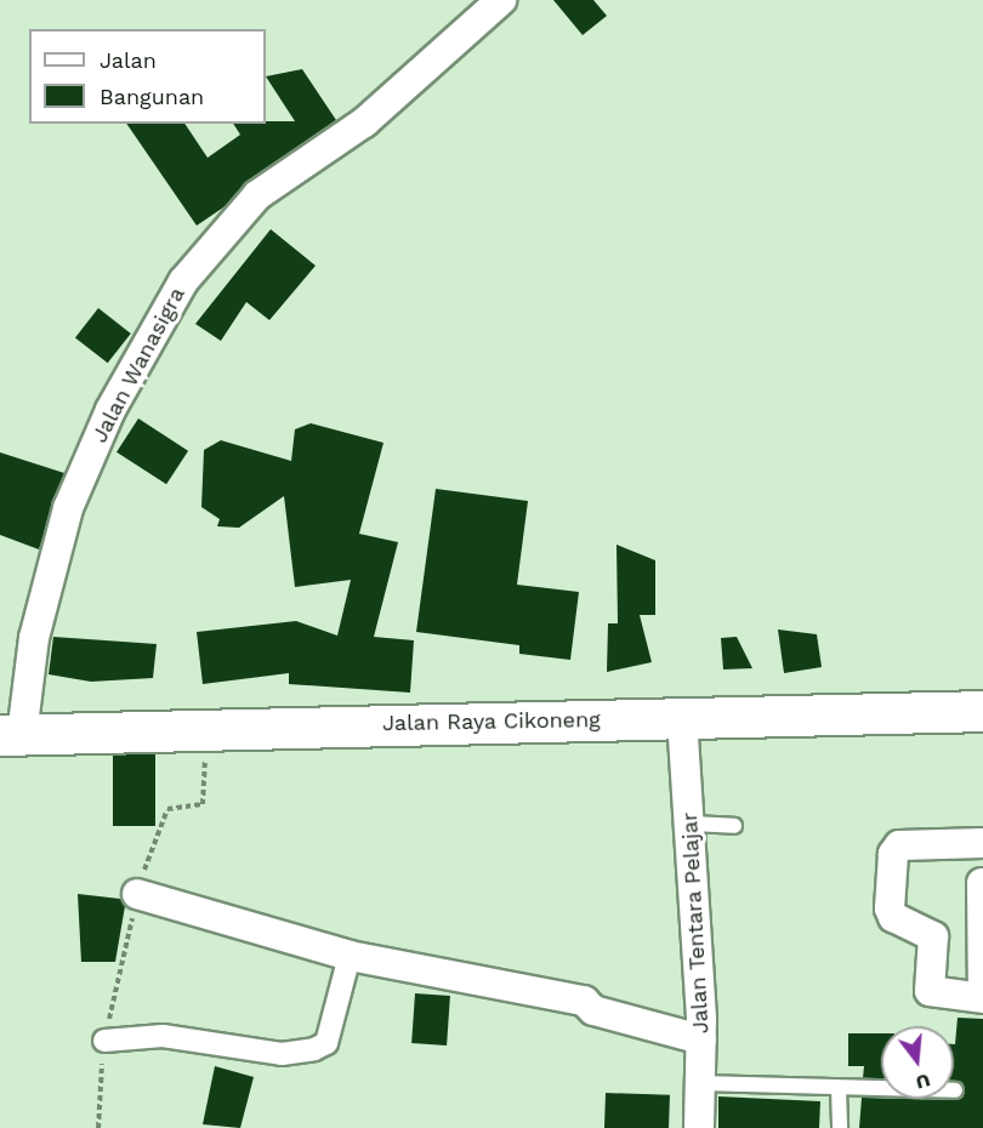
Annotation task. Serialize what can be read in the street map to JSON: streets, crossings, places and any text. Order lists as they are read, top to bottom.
{
  "streets": {
    "highway": ["Jalan Raya Cikoneng"],
    "street": ["Jalan Wanasigra", "Jalan Tentara Pelajar"]
  },
  "crossings": [
    ["Jalan Wanasigra", "Jalan Raya Cikoneng"],
    ["Jalan Raya Cikoneng", "Jalan Tentara Pelajar"]
  ],
  "legend": ["Jalan", "Bangunan"],
  "north": "bottom"
}
